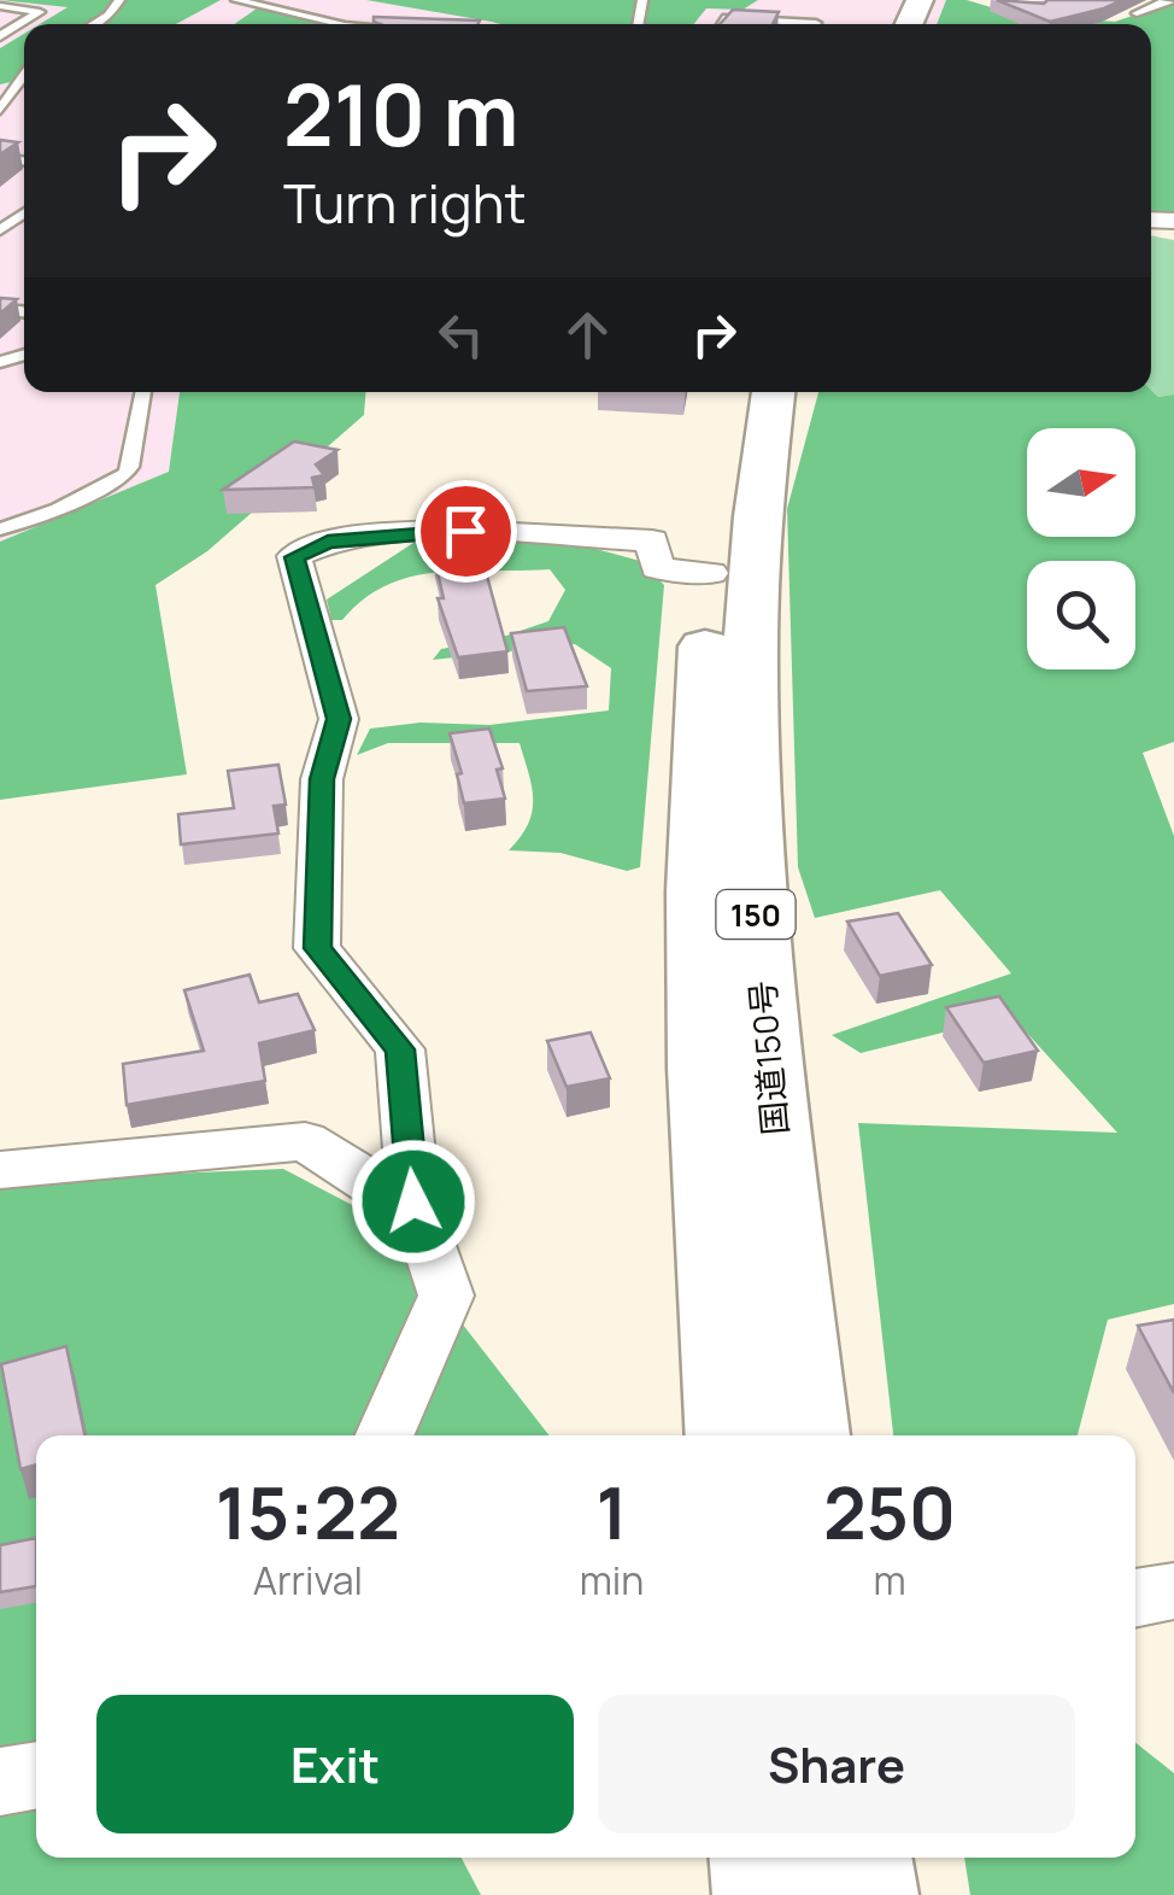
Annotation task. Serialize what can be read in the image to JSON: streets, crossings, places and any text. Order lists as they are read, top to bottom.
{
  "streets": {
    "highway": ["150", "国道150号"]
  },
  "north": "right",
  "page": {
    "turn": ["210 m", "Turn right"],
    "eta": [
      "15:22",
      "Arrival",
      "1",
      "min",
      "250",
      "m"
    ],
    "buttons": ["Exit", "Share"]
  }
}
